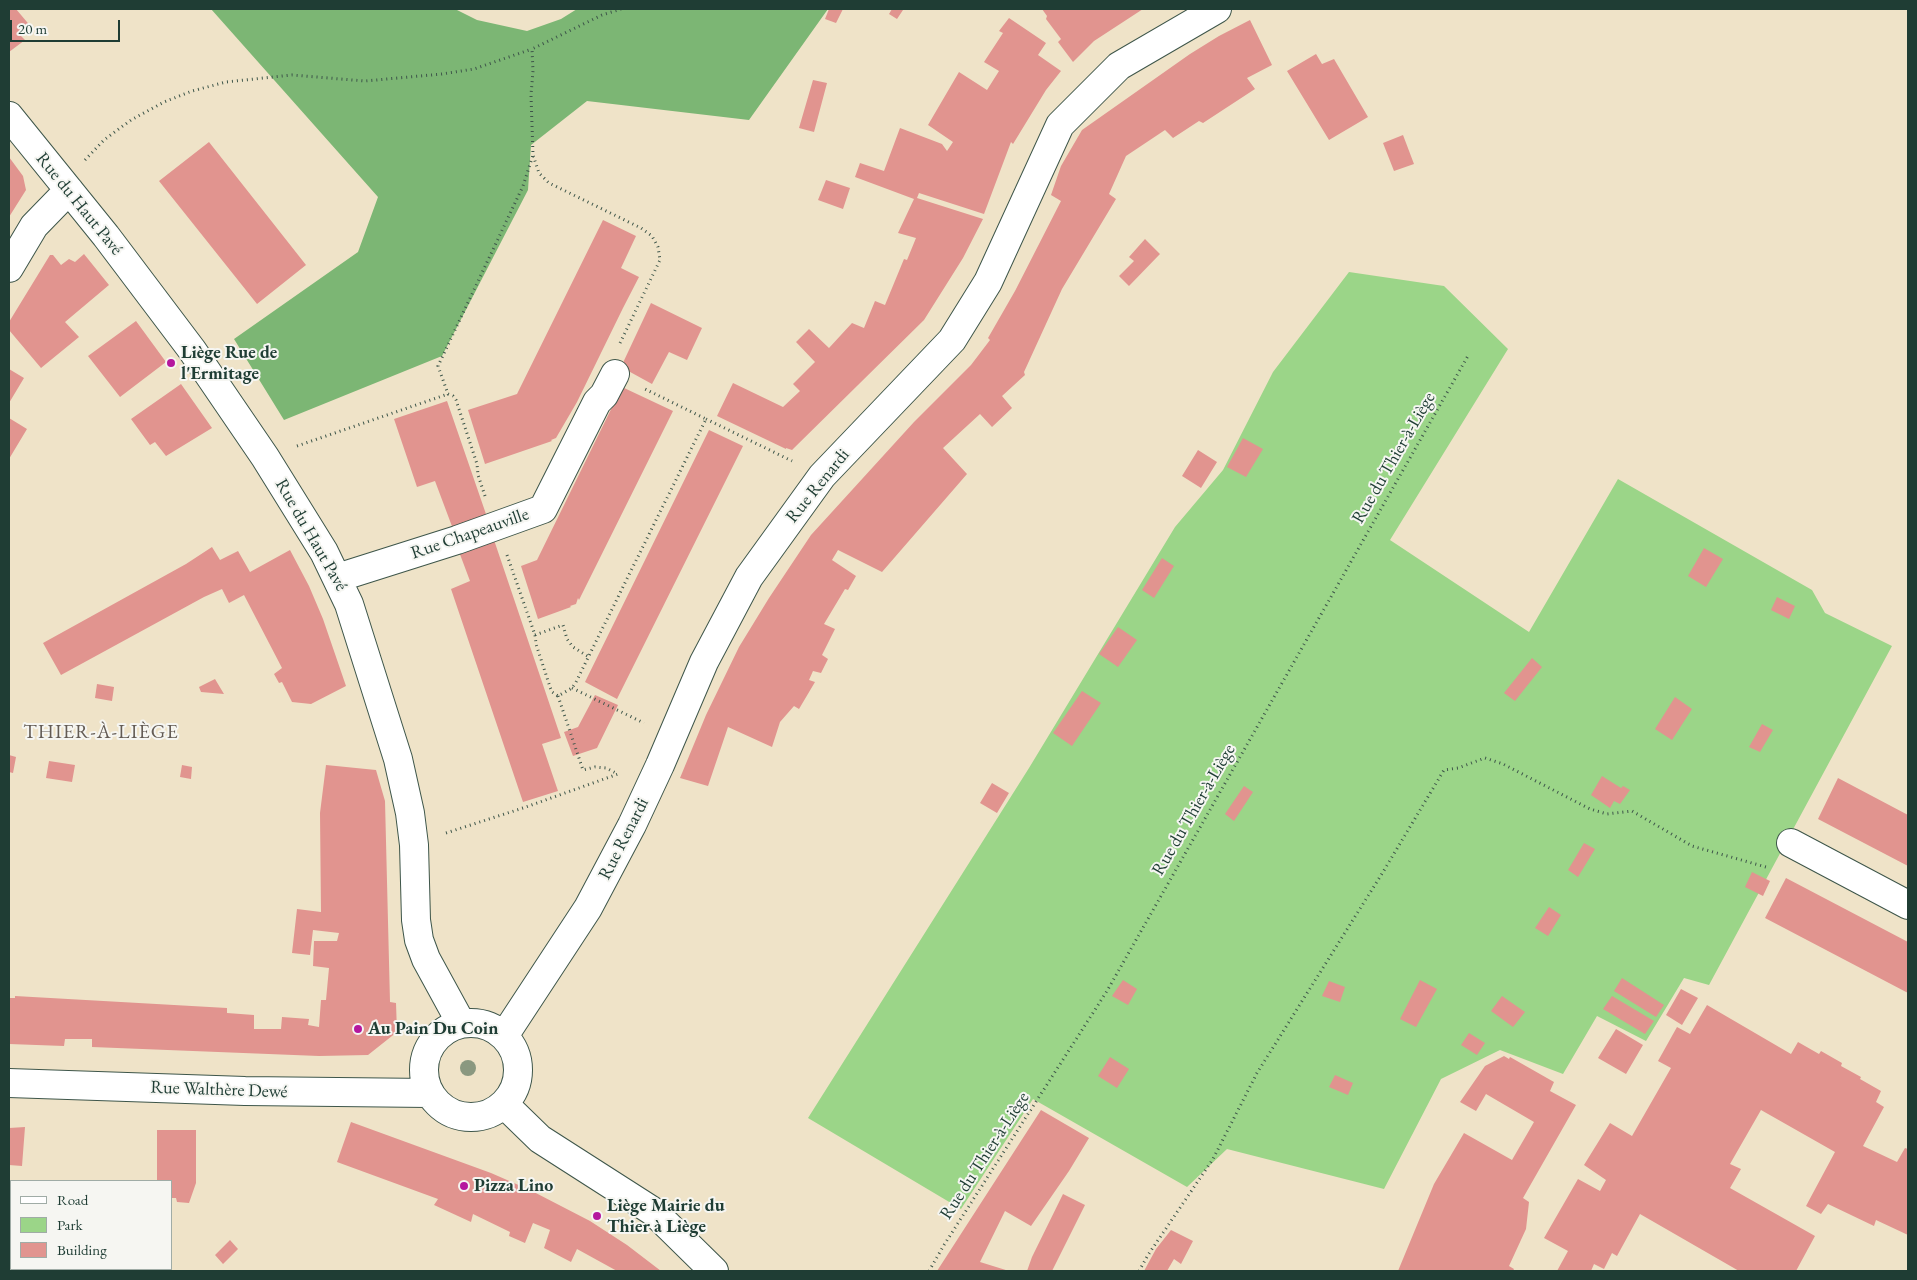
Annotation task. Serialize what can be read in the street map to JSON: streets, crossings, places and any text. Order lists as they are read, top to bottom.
{
  "streets": {
    "street": [
      "Rue du Haut Pavé",
      "Rue Renardi",
      "Rue Chapeauville",
      "Rue Walthère Dewé"
    ],
    "path": ["Rue du Thier-à-Liège"]
  },
  "crossings": [
    ["Rue du Haut Pavé", "Rue Renardi"],
    ["Rue du Haut Pavé", "Rue Chapeauville"],
    ["Rue du Haut Pavé", "Rue Walthère Dewé"],
    ["Rue Renardi", "Rue Walthère Dewé"]
  ],
  "districts": ["THIER-À-LIÈGE"],
  "places": [
    "Liège Rue de l'Ermitage",
    "Au Pain Du Coin",
    "Pizza Lino",
    "Liège Mairie du Thier à Liège"
  ],
  "legend": ["Road", "Park", "Building"],
  "scale_bar": "20 m"
}
